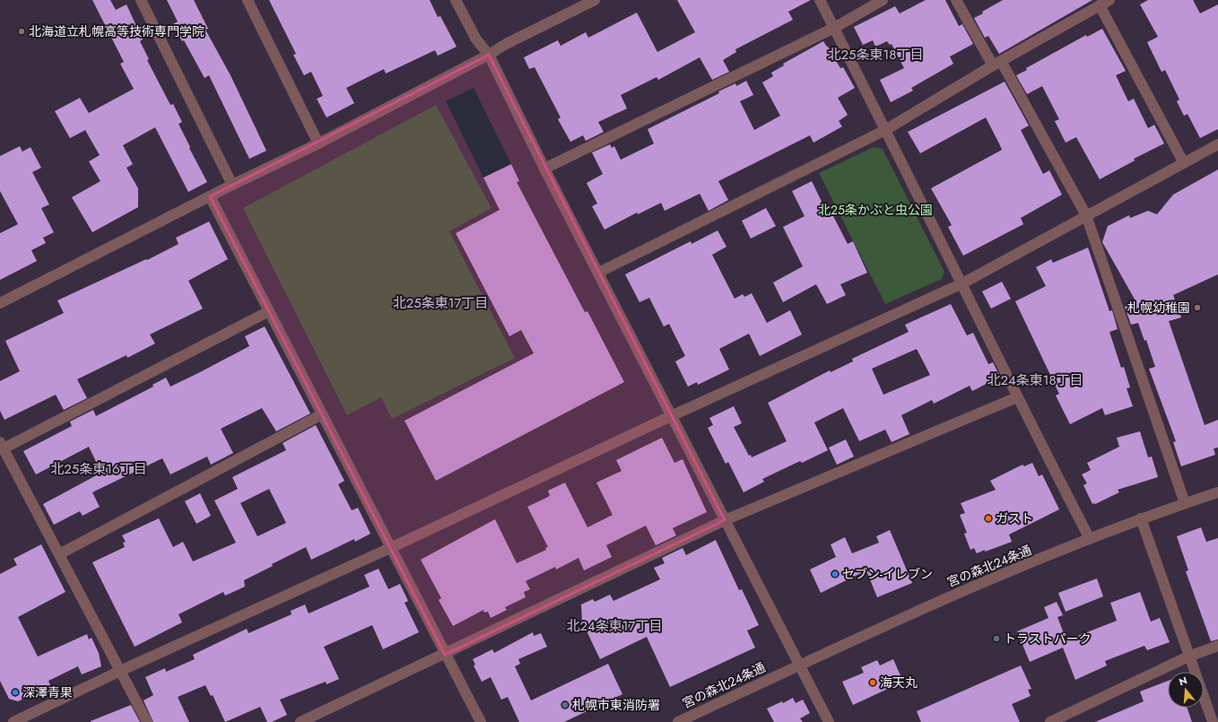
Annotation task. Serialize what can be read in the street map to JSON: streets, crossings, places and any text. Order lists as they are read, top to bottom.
{
  "streets": {
    "street": ["宮の森北24条通"]
  },
  "districts": [
    "北25条東18丁目",
    "北25条東17丁目",
    "北24条東18丁目",
    "北25条東16丁目",
    "北24条東17丁目"
  ],
  "parks": ["北25条かぶと虫公園"],
  "places": [
    "北海道立札幌高等技術専門学院",
    "札幌幼稚園",
    "ガスト",
    "セブン-イレブン",
    "トラストパーク",
    "海天丸",
    "深澤青果",
    "札幌市東消防署"
  ],
  "north": "top"
}
